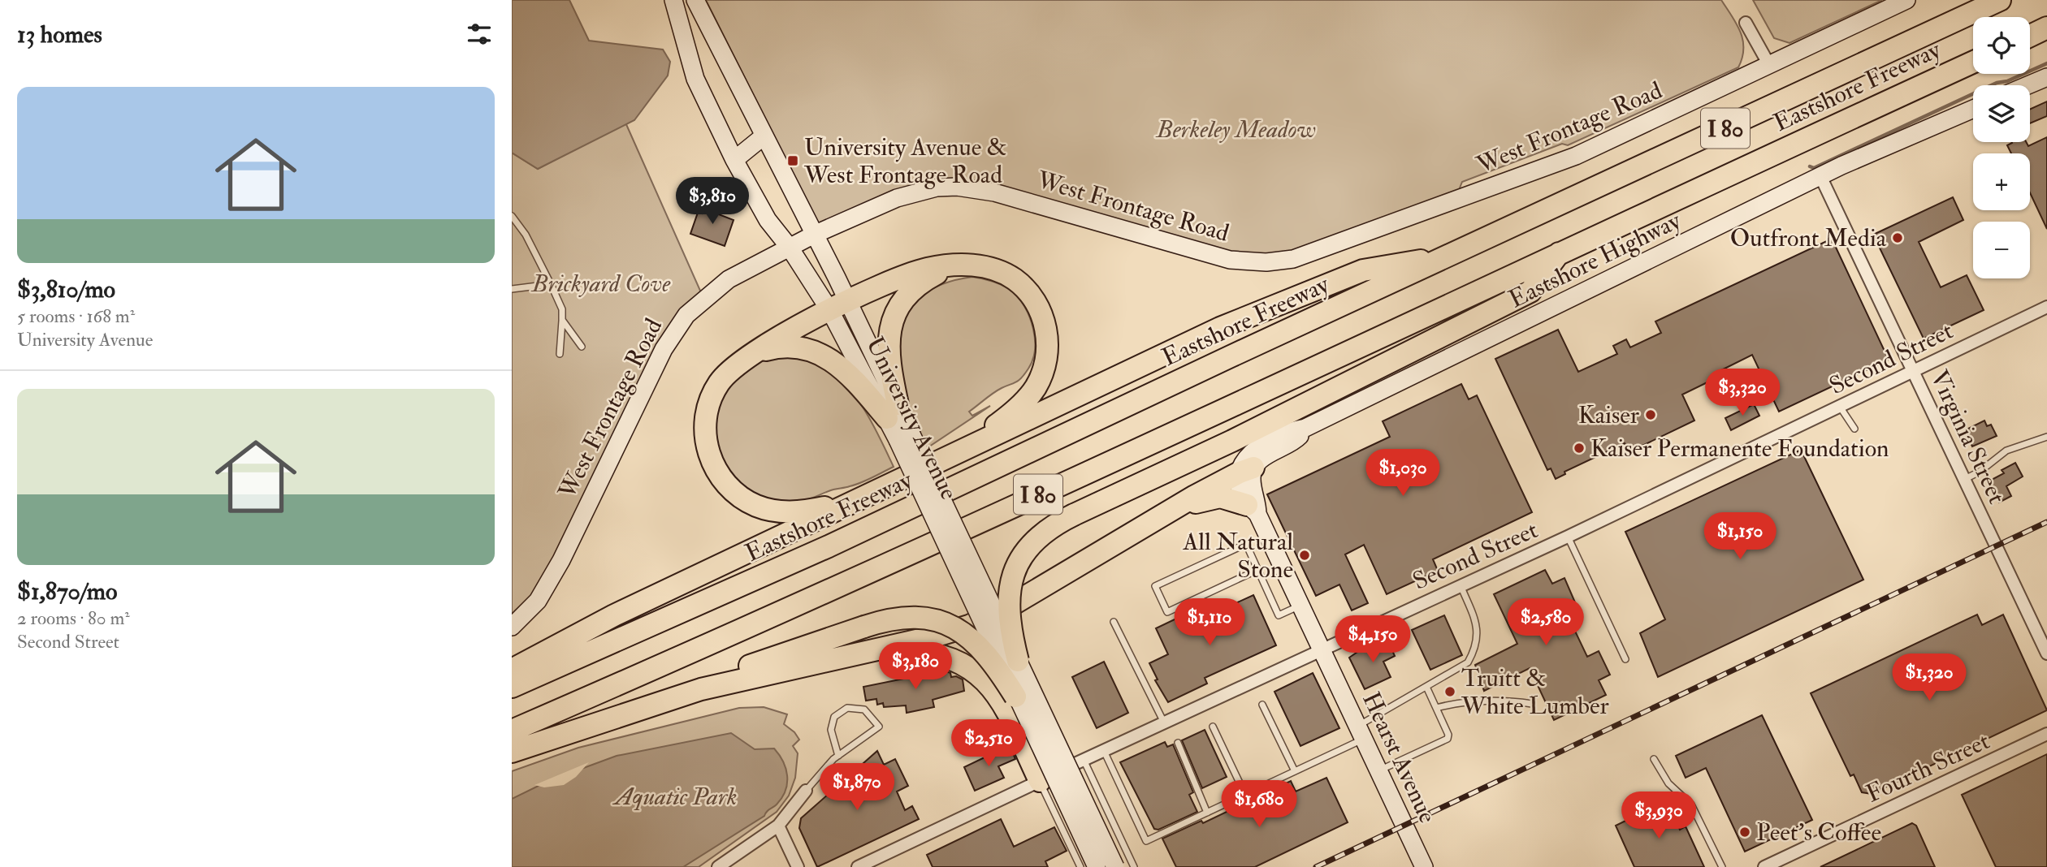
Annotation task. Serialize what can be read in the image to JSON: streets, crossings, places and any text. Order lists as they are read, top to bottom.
{
  "streets": {
    "highway": ["Eastshore Freeway", "I 80"],
    "street": [
      "West Frontage Road",
      "Eastshore Highway",
      "Second Street",
      "University Avenue",
      "Virginia Street",
      "Hearst Avenue",
      "Fourth Street"
    ]
  },
  "crossings": [
    ["West Frontage Road", "University Avenue"],
    ["Eastshore Highway", "Virginia Street"],
    ["Eastshore Highway", "Hearst Avenue"],
    ["Second Street", "Virginia Street"],
    ["Second Street", "Hearst Avenue"]
  ],
  "parks": ["Berkeley Meadow", "Brickyard Cove", "Aquatic Park"],
  "places": {
    "transit": ["University Avenue & West Frontage Road"],
    "other": [
      "Outfront Media",
      "Kaiser",
      "Kaiser Permanente Foundation",
      "All Natural Stone",
      "Truitt & White Lumber",
      "Peet's Coffee"
    ]
  },
  "page": {
    "heading": "13 homes",
    "map_buttons": ["+", "−"],
    "list": [
      {
        "name": "$3,810/mo",
        "note": "5 rooms · 168 m² · University Avenue"
      },
      {
        "name": "$1,870/mo",
        "note": "2 rooms · 80 m² · Second Street"
      }
    ],
    "price": [
      "$3,810",
      "$3,320",
      "$1,030",
      "$1,150",
      "$1,110",
      "$2,580",
      "$4,150",
      "$3,180",
      "$1,320",
      "$2,510",
      "$1,870",
      "$1,680",
      "$3,930"
    ]
  }
}
